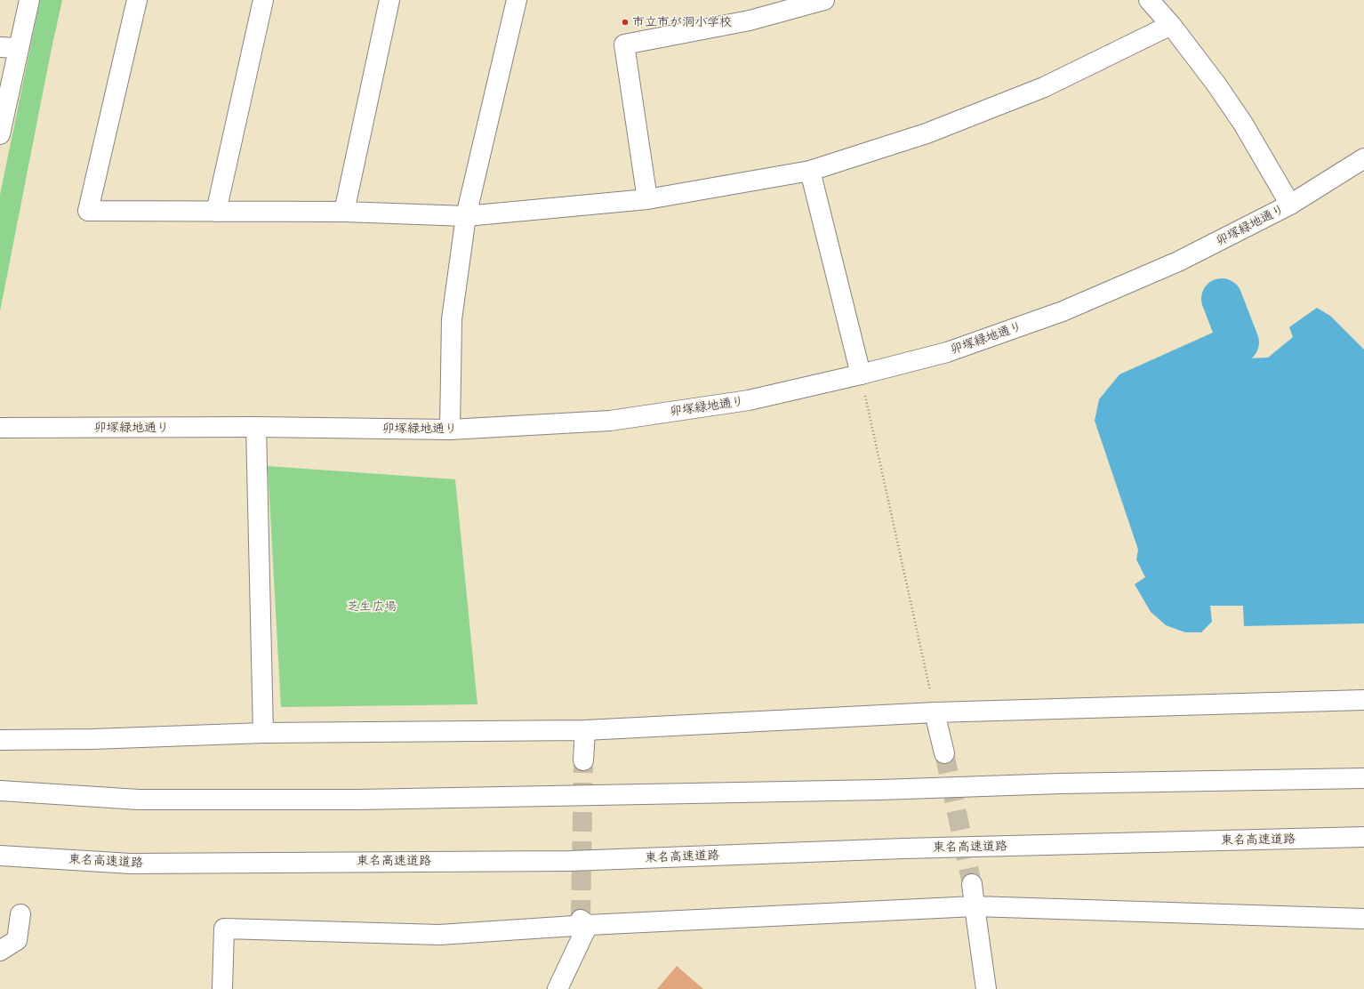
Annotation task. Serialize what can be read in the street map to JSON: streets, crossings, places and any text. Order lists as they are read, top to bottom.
{
  "streets": {
    "main road": ["卯塚緑地通り", "東名高速道路"]
  },
  "parks": ["芝生広場"],
  "places": ["市立市が洞小学校"]
}
